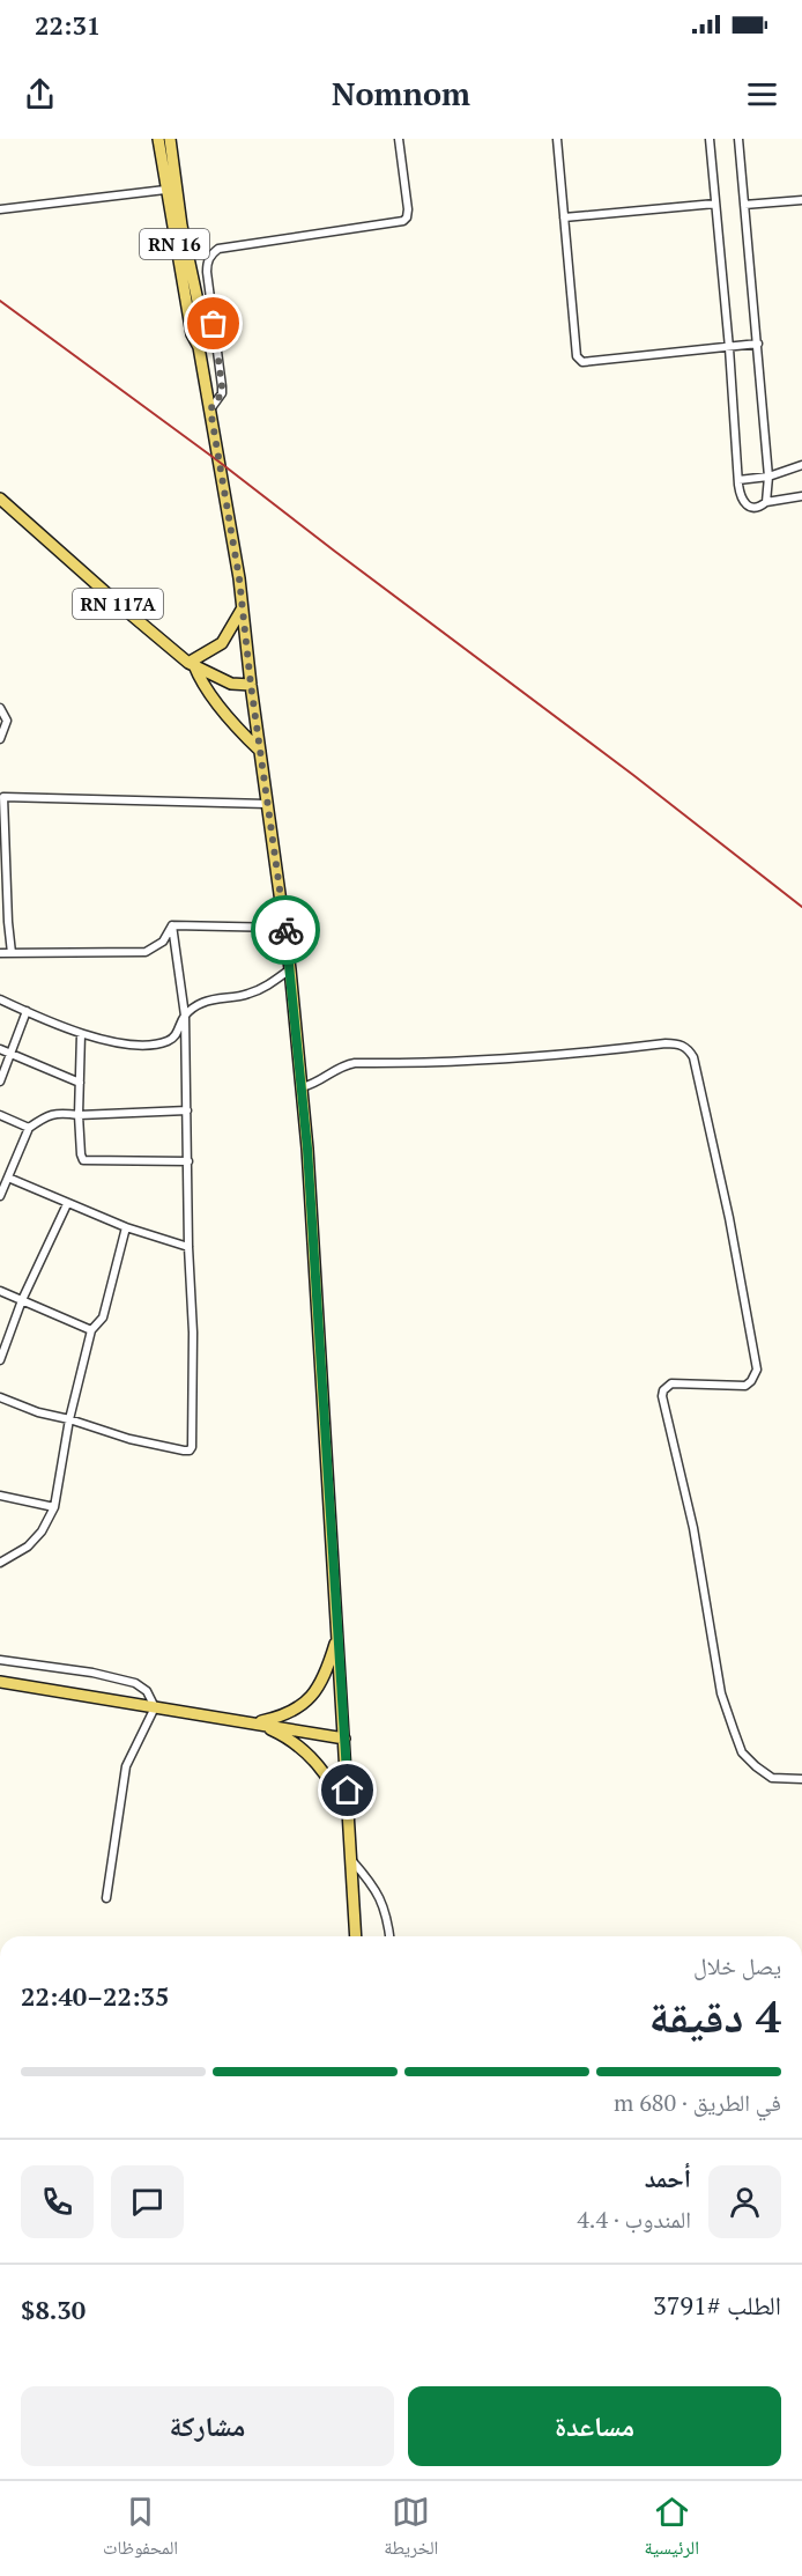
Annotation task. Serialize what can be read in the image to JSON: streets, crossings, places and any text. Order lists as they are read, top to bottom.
{
  "streets": {
    "main road": ["RN 16", "RN 117A"]
  },
  "crossings": [
    ["RN 16", "RN 117A"]
  ],
  "page": {
    "status": "22:31",
    "header": "Nomnom",
    "heading": ["4 دقيقة", "يصل خلال", "22:35–22:40"],
    "panel": [
      "أحمد",
      "المندوب · 4.4",
      "الطلب #3791",
      "$8.30"
    ],
    "bar": "في الطريق · 680 m",
    "buttons": ["مساعدة", "مشاركة"],
    "tabs": ["الرئيسية", "الخريطة", "المحفوظات"]
  }
}
